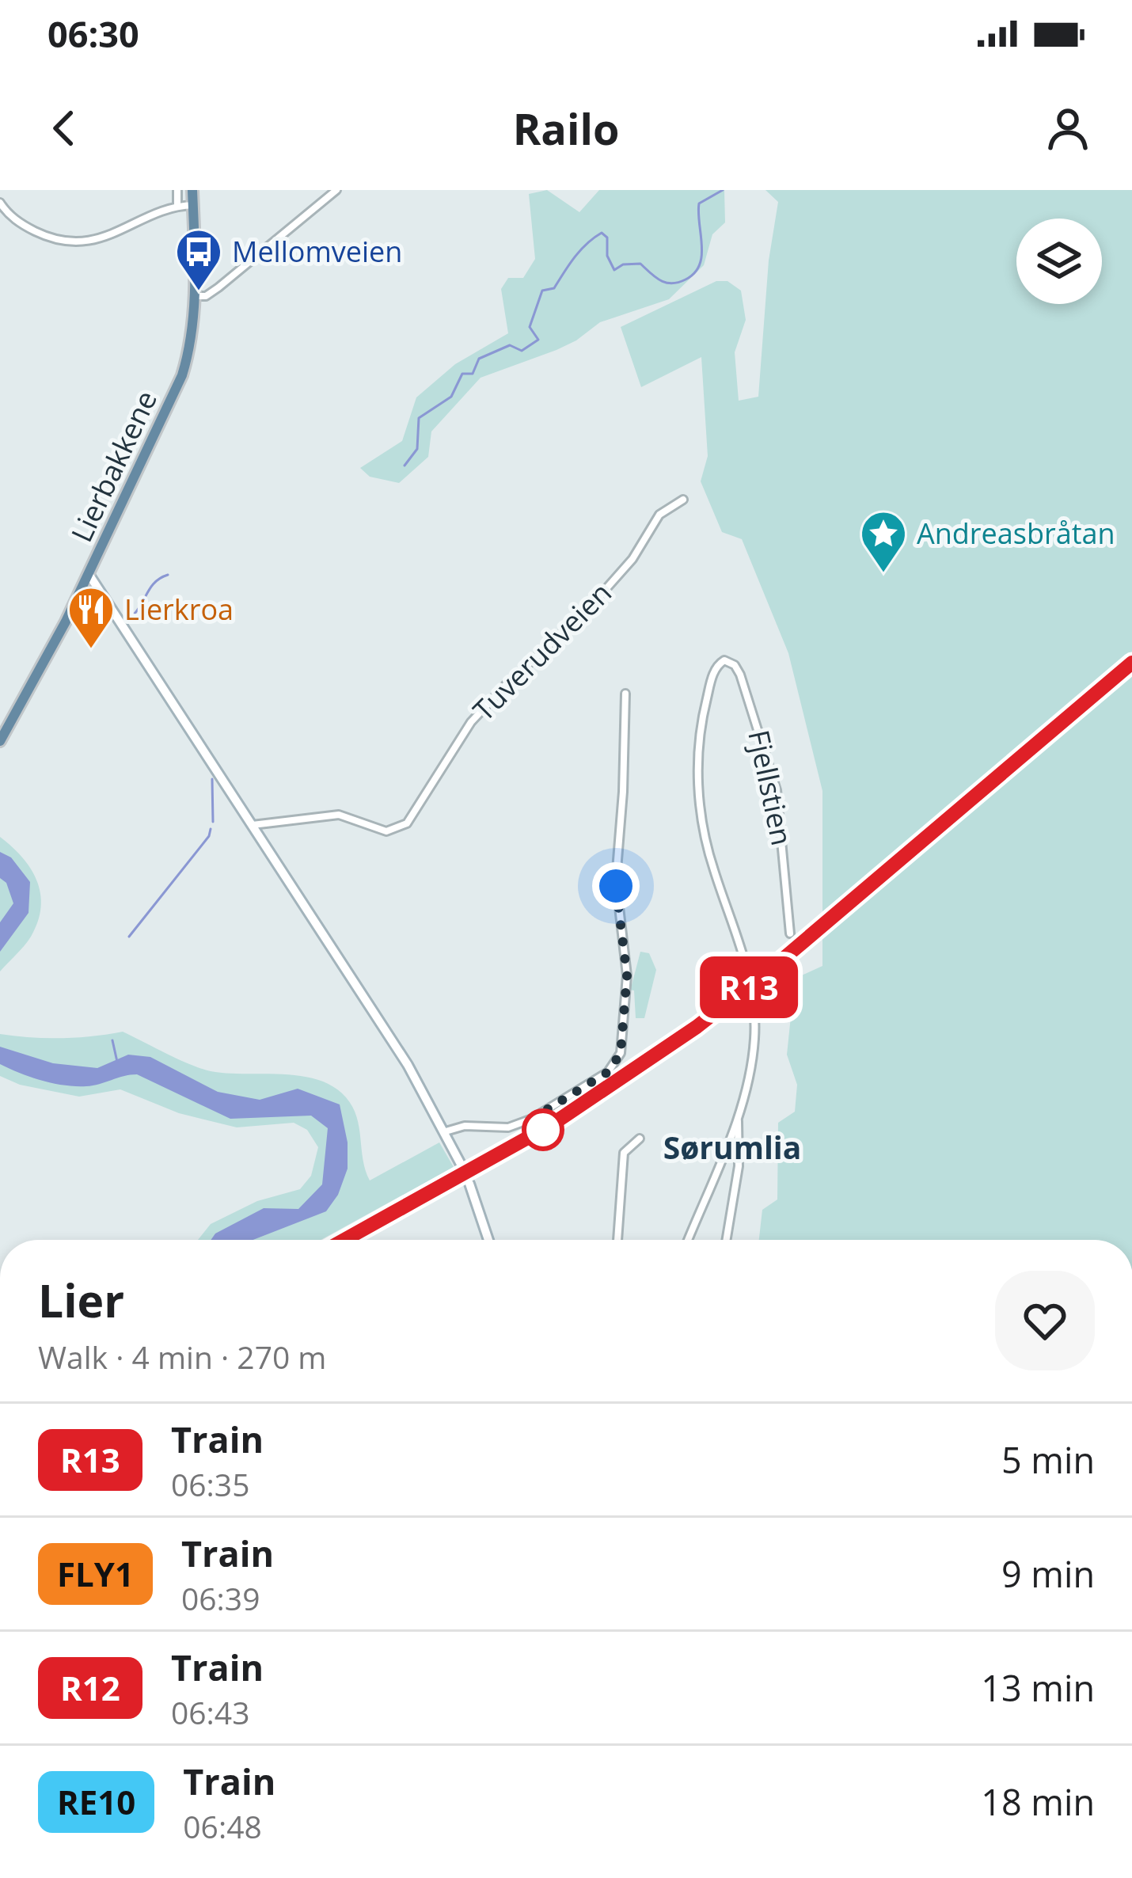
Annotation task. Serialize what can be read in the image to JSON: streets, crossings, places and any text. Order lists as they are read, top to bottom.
{
  "streets": {
    "main road": ["Lierbakkene"],
    "street": ["Tuverudveien", "Fjellstien"]
  },
  "districts": ["Sørumlia"],
  "places": {
    "bus stop": ["Mellomveien"],
    "place": ["Andreasbråtan"],
    "restaurant": ["Lierkroa"]
  },
  "page": {
    "status": "06:30",
    "header": "Railo",
    "on_map": "R13",
    "heading": ["Lier", "Walk · 4 min · 270 m"],
    "list": [
      {
        "mark": "R13",
        "name": "Train",
        "note": "06:35",
        "value": "5 min"
      },
      {
        "mark": "FLY1",
        "name": "Train",
        "note": "06:39",
        "value": "9 min"
      },
      {
        "mark": "R12",
        "name": "Train",
        "note": "06:43",
        "value": "13 min"
      },
      {
        "mark": "RE10",
        "name": "Train",
        "note": "06:48",
        "value": "18 min"
      }
    ]
  }
}
